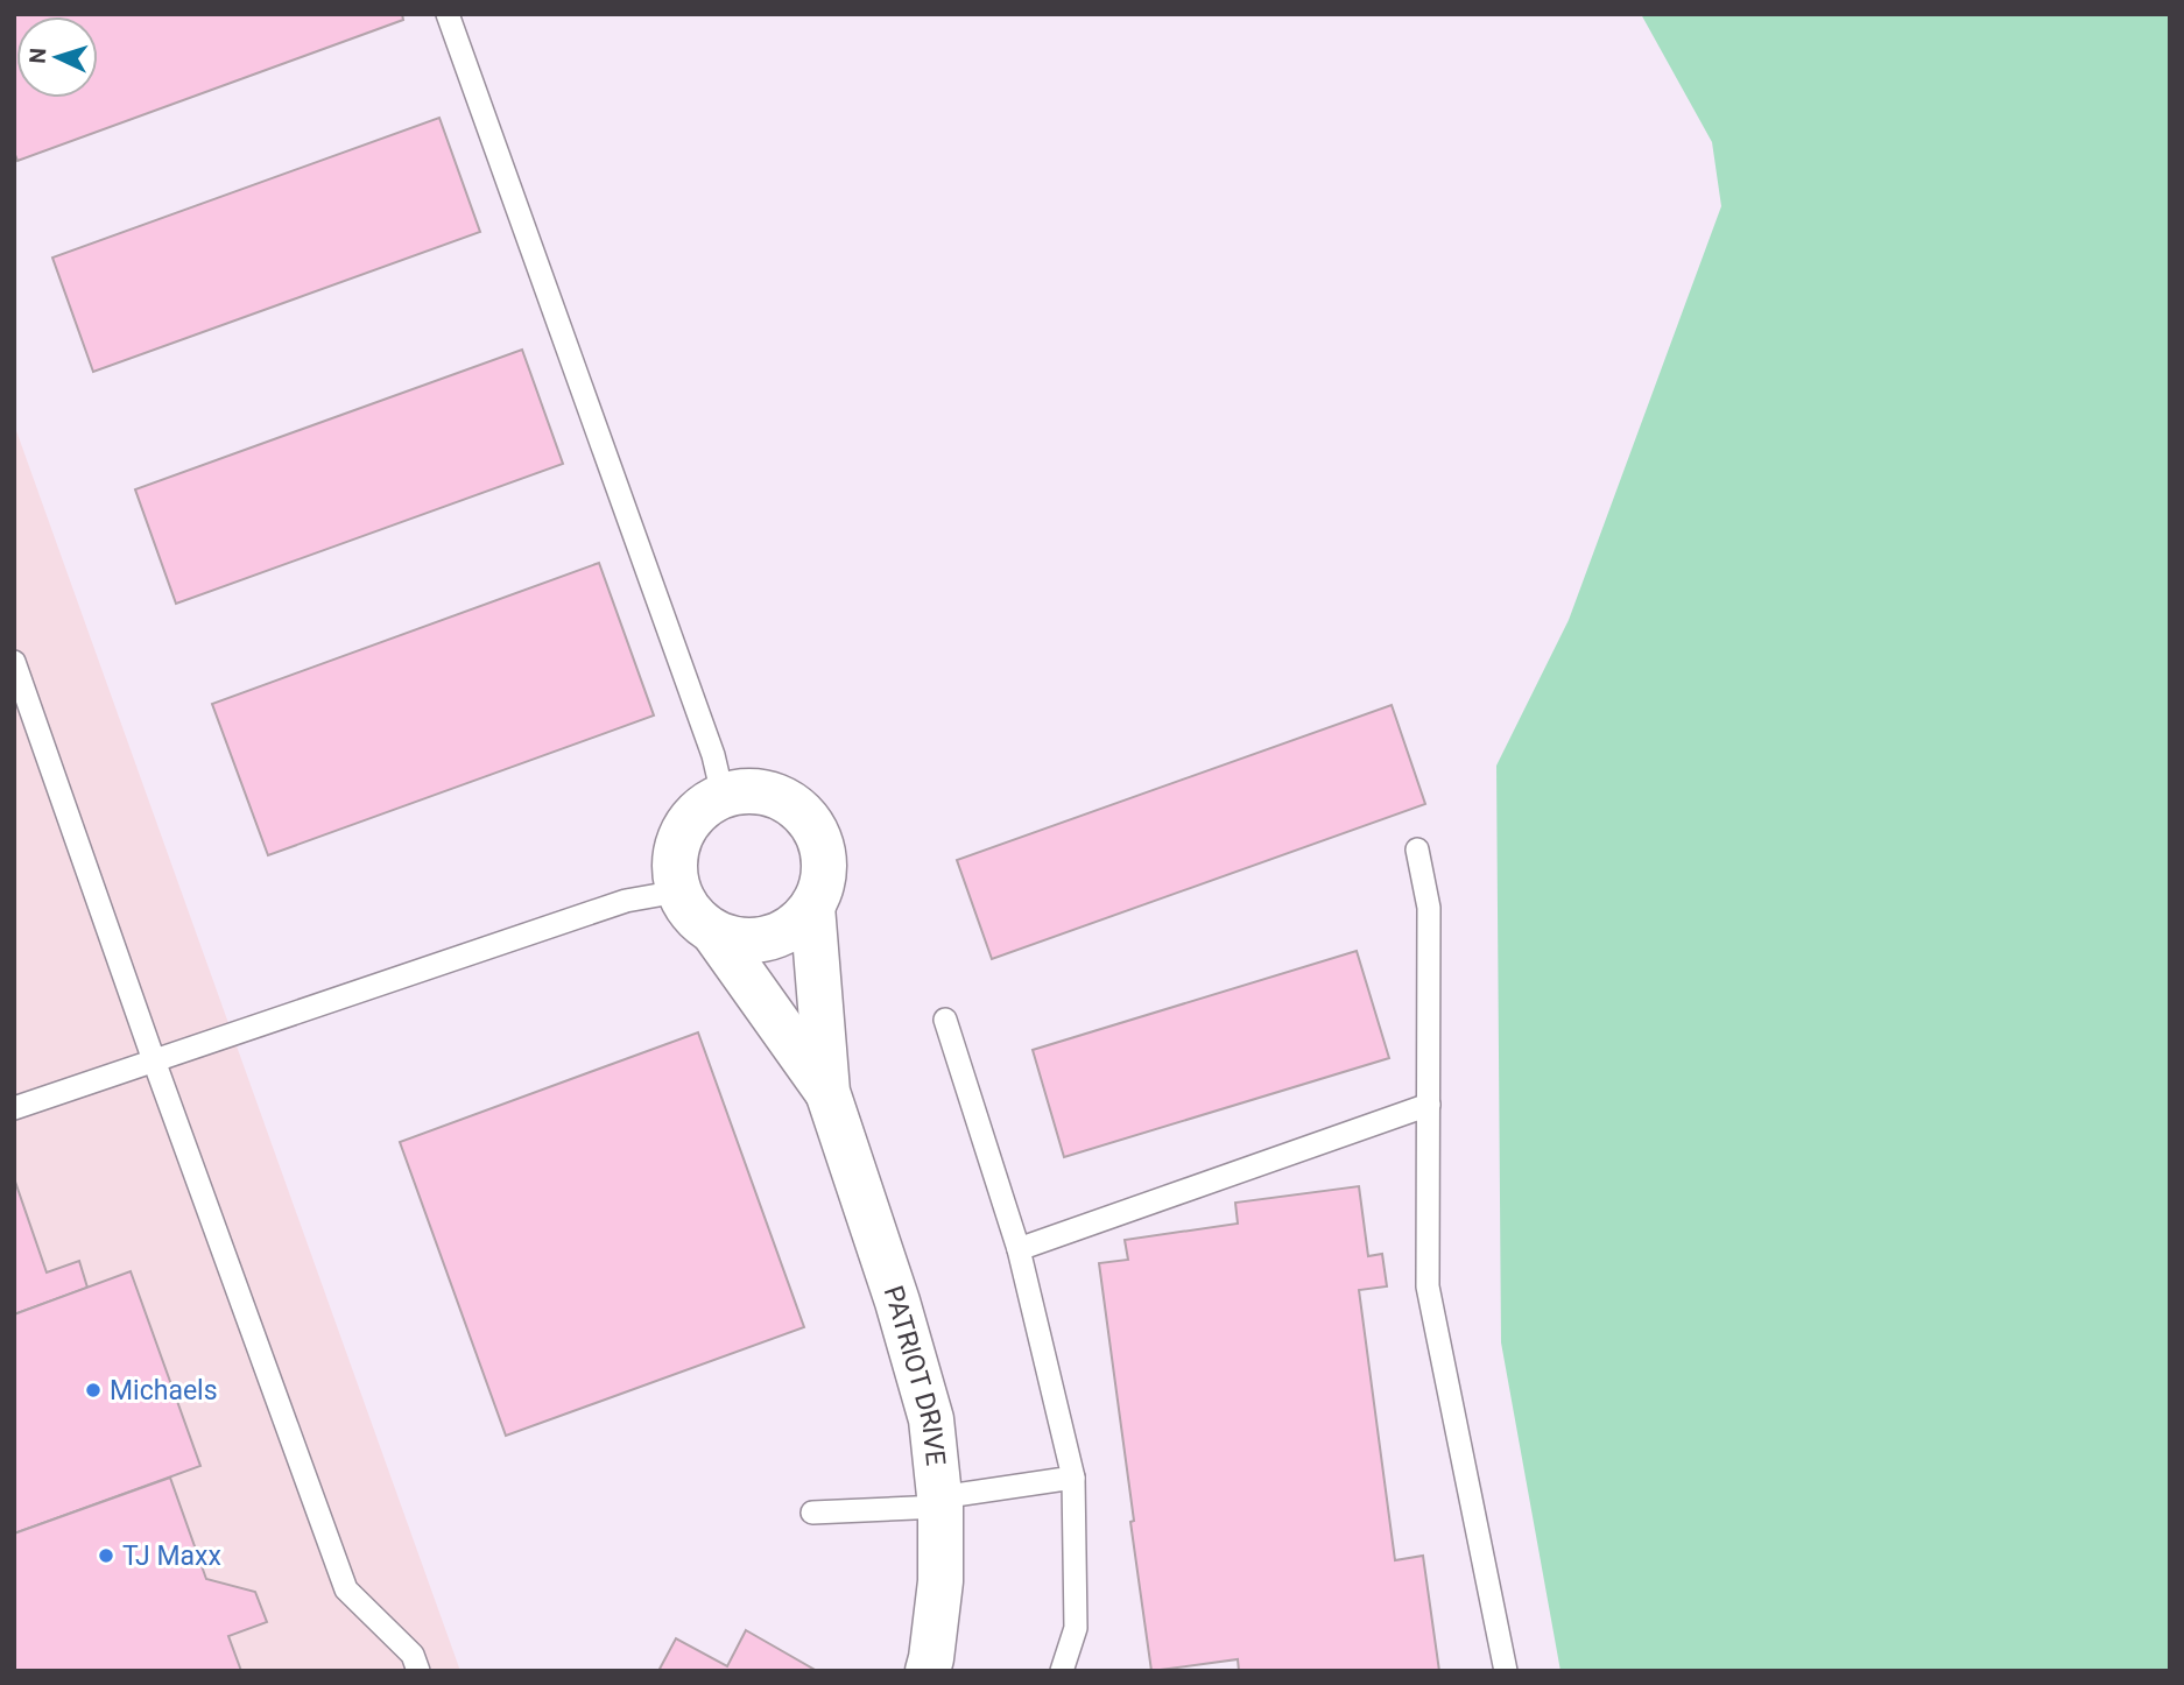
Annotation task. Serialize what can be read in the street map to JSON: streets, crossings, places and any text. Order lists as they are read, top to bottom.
{
  "streets": {
    "street": ["PATRIOT DRIVE"]
  },
  "places": ["Michaels", "TJ Maxx"],
  "north": "left"
}
